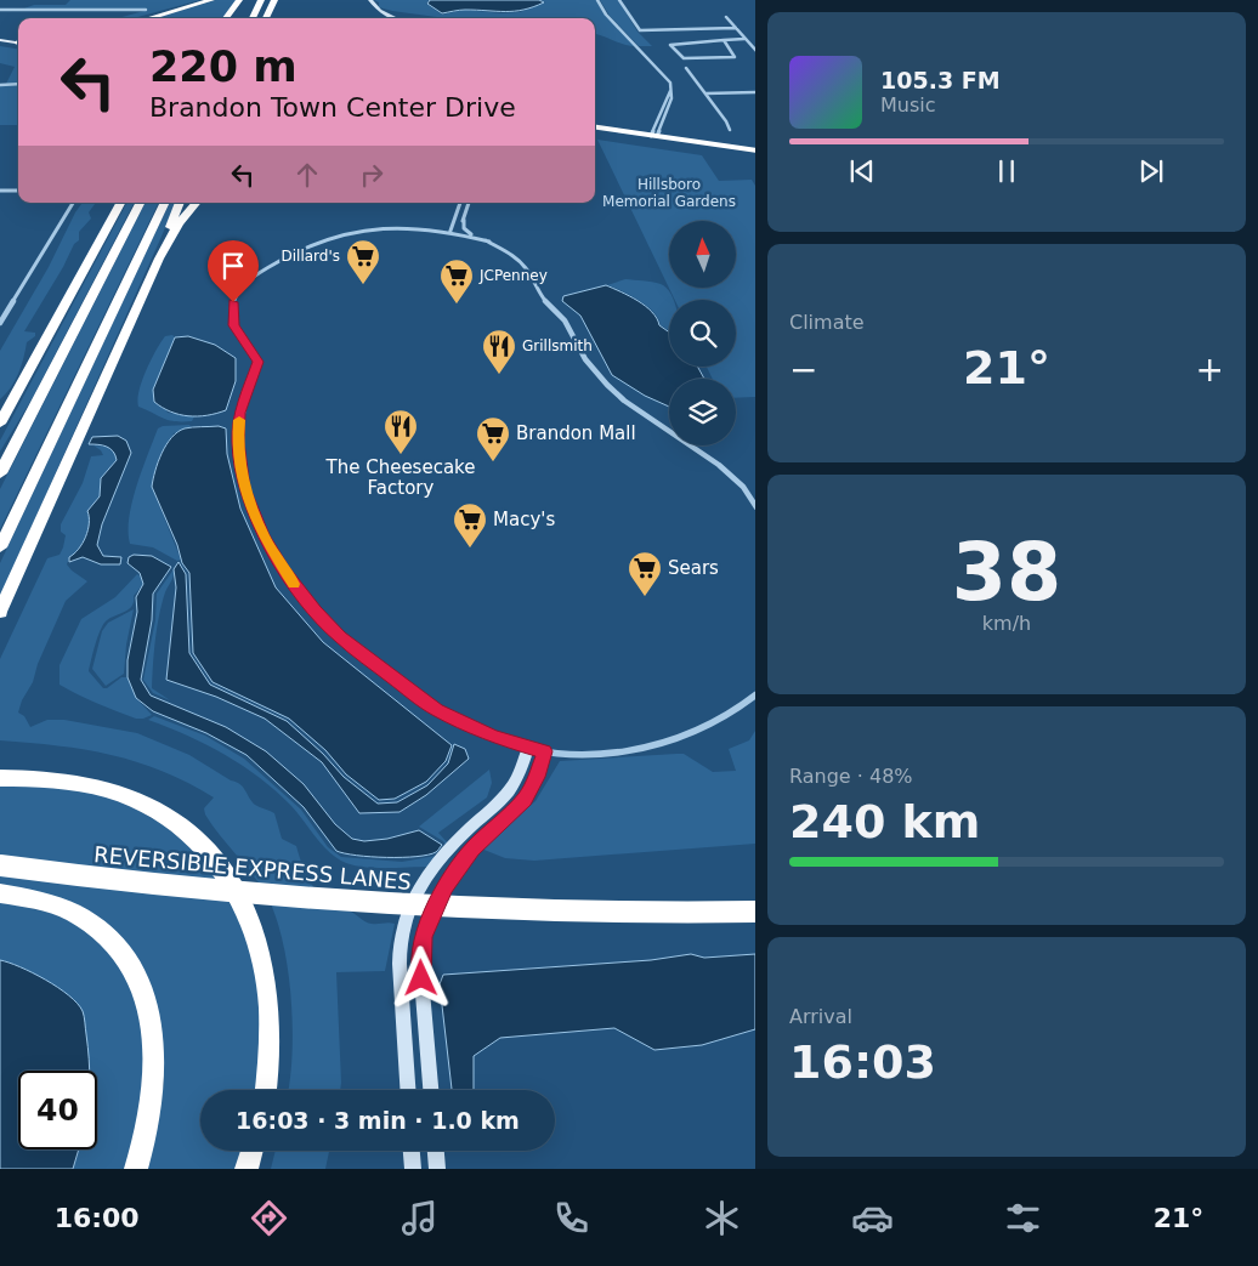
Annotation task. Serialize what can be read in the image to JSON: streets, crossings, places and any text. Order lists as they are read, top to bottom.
{
  "streets": {
    "highway": ["REVERSIBLE EXPRESS LANES"]
  },
  "parks": ["Hillsboro Memorial Gardens"],
  "places": {
    "supermarket": [
      "Dillard's",
      "JCPenney",
      "Brandon Mall",
      "Macy's",
      "Sears"
    ],
    "restaurant": ["Grillsmith", "The Cheesecake Factory"]
  },
  "north": "top",
  "page": {
    "turn": ["220 m", "Brandon Town Center Drive"],
    "song": ["105.3 FM", "Music"],
    "tile": [
      "Climate",
      ["38", "km/h"],
      ["Range · 48%", "240 km"],
      ["Arrival", "16:03"]
    ],
    "heat": ["−", "21°", "+"],
    "limit": "40",
    "trip": "16:03 · 3 min · 1.0 km",
    "tabs": ["16:00", "21°"]
  }
}
